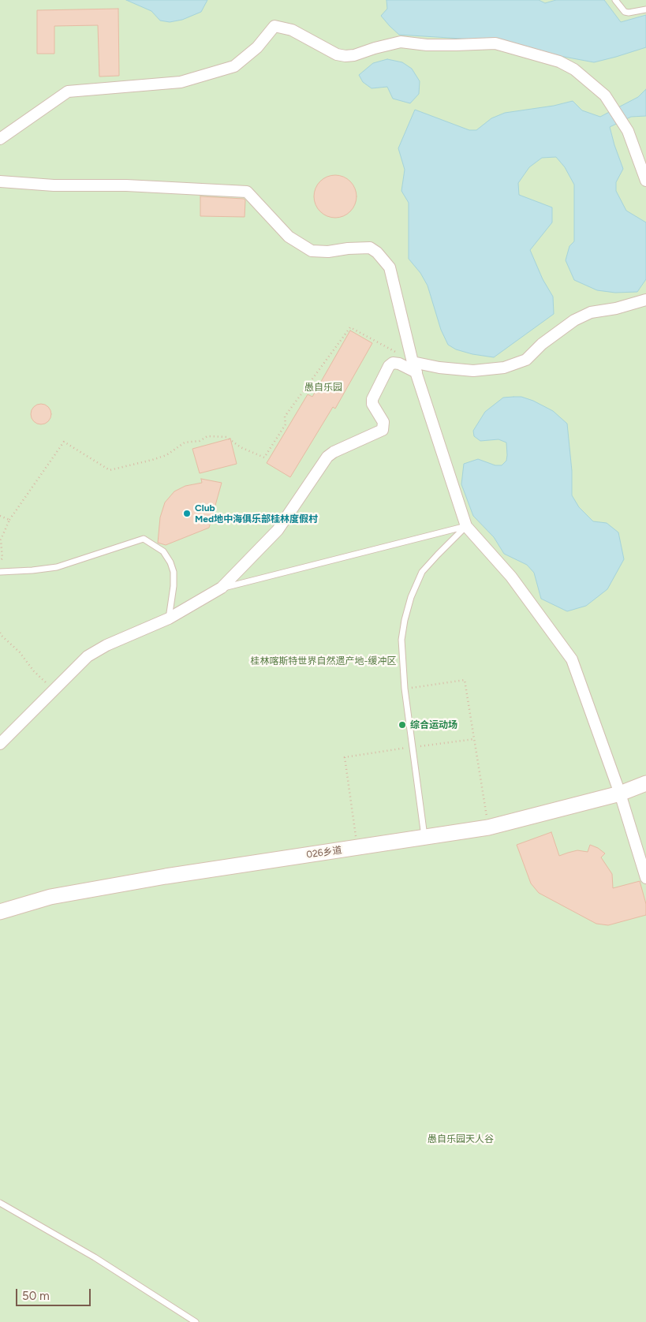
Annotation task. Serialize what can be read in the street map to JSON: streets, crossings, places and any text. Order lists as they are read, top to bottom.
{
  "streets": {
    "street": ["026乡道"]
  },
  "parks": ["愚自乐园", "桂林喀斯特世界自然遗产地-缓冲区", "愚自乐园天人谷"],
  "places": ["Club Med地中海俱乐部桂林度假村", "综合运动场"],
  "scale_bar": "50 m"
}
